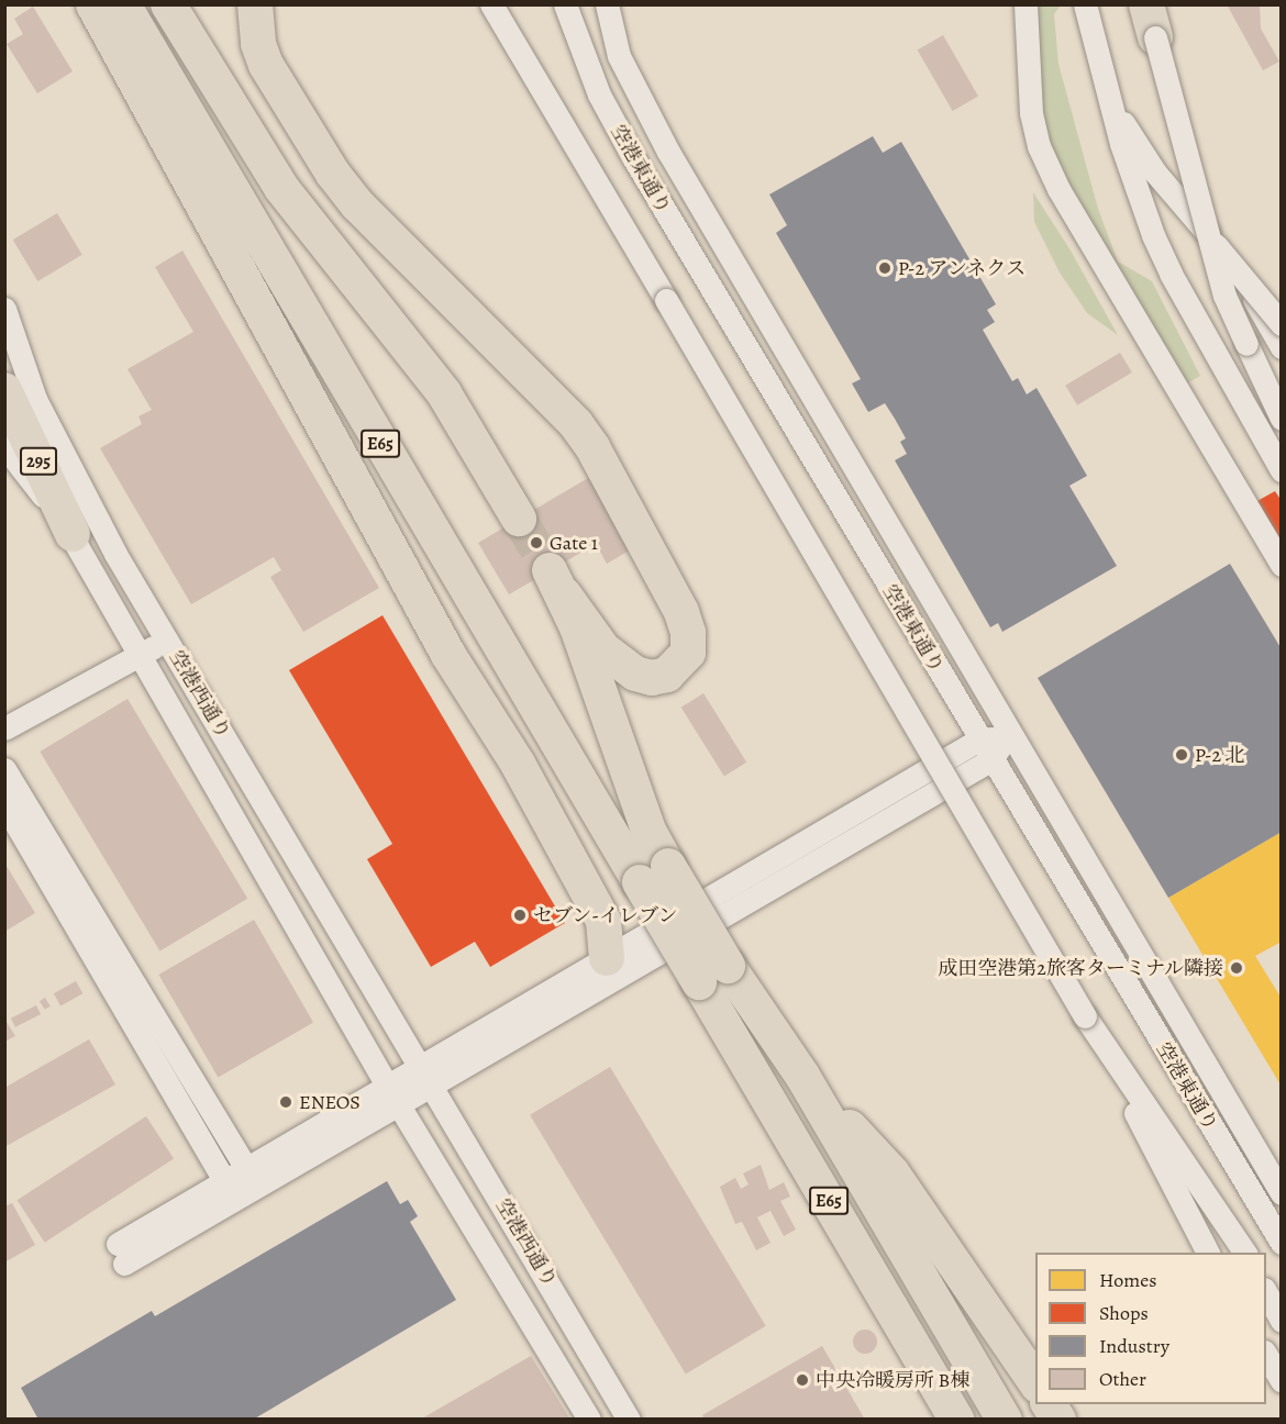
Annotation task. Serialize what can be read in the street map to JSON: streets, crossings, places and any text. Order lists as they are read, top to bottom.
{
  "streets": {
    "highway": ["E65", "295"],
    "street": ["空港東通り", "空港西通り"]
  },
  "crossings": [
    ["295", "空港西通り"]
  ],
  "places": [
    "P-2 アンネクス",
    "Gate 1",
    "P-2 北",
    "セブン-イレブン",
    "成田空港第2旅客ターミナル隣接",
    "ENEOS",
    "中央冷暖房所 B棟"
  ],
  "legend": [
    "Homes",
    "Shops",
    "Industry",
    "Other"
  ]
}
